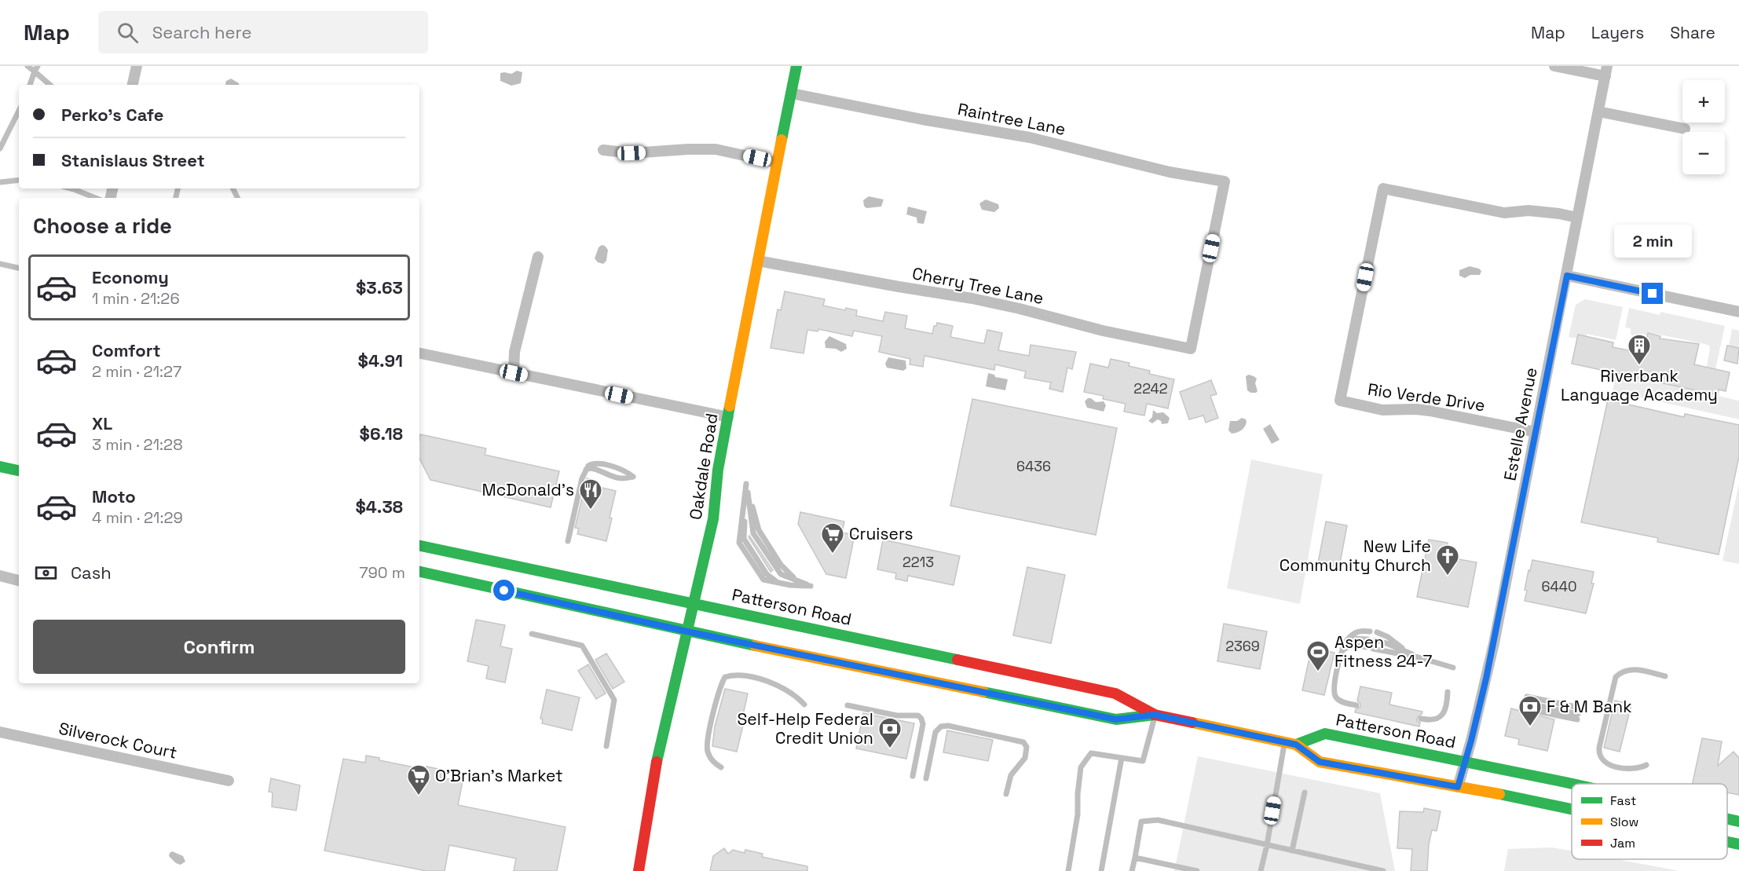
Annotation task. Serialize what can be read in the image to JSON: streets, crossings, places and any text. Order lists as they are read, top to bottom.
{
  "streets": {
    "main road": ["Oakdale Road", "Patterson Road"],
    "street": [
      "Raintree Lane",
      "Cherry Tree Lane",
      "Rio Verde Drive",
      "Estelle Avenue",
      "Silverock Court"
    ]
  },
  "crossings": [
    ["Raintree Lane", "Cherry Tree Lane"],
    ["Raintree Lane", "Oakdale Road"],
    ["Cherry Tree Lane", "Oakdale Road"],
    ["Rio Verde Drive", "Estelle Avenue"],
    ["Estelle Avenue", "Patterson Road"],
    ["Oakdale Road", "Patterson Road"]
  ],
  "places": {
    "building": ["Riverbank Language Academy"],
    "restaurant": ["McDonald's"],
    "supermarket": ["Cruisers", "O'Brian's Market"],
    "church": ["New Life Community Church"],
    "sports": ["Aspen Fitness 24-7"],
    "bank": ["F & M Bank", "Self-Help Federal Credit Union"]
  },
  "house_numbers": [
    "2242",
    "6436",
    "2213",
    "6440",
    "2369"
  ],
  "legend": ["Fast", "Slow", "Jam"],
  "page": {
    "header": "Map",
    "search": "Search here",
    "nav": ["Map", "Layers", "Share"],
    "map_buttons": ["+", "−"],
    "banner": ["Perko's Cafe", "Stanislaus Street"],
    "heading": "Choose a ride",
    "bubble": "2 min",
    "list": [
      {
        "name": "Economy",
        "note": "1 min · 21:26",
        "value": "$3.63"
      },
      {
        "name": "Comfort",
        "note": "2 min · 21:27",
        "value": "$4.91"
      },
      {
        "name": "XL",
        "note": "3 min · 21:28",
        "value": "$6.18"
      },
      {
        "name": "Moto",
        "note": "4 min · 21:29",
        "value": "$4.38"
      }
    ],
    "pay": ["Cash", "790 m"],
    "buttons": "Confirm"
  }
}
